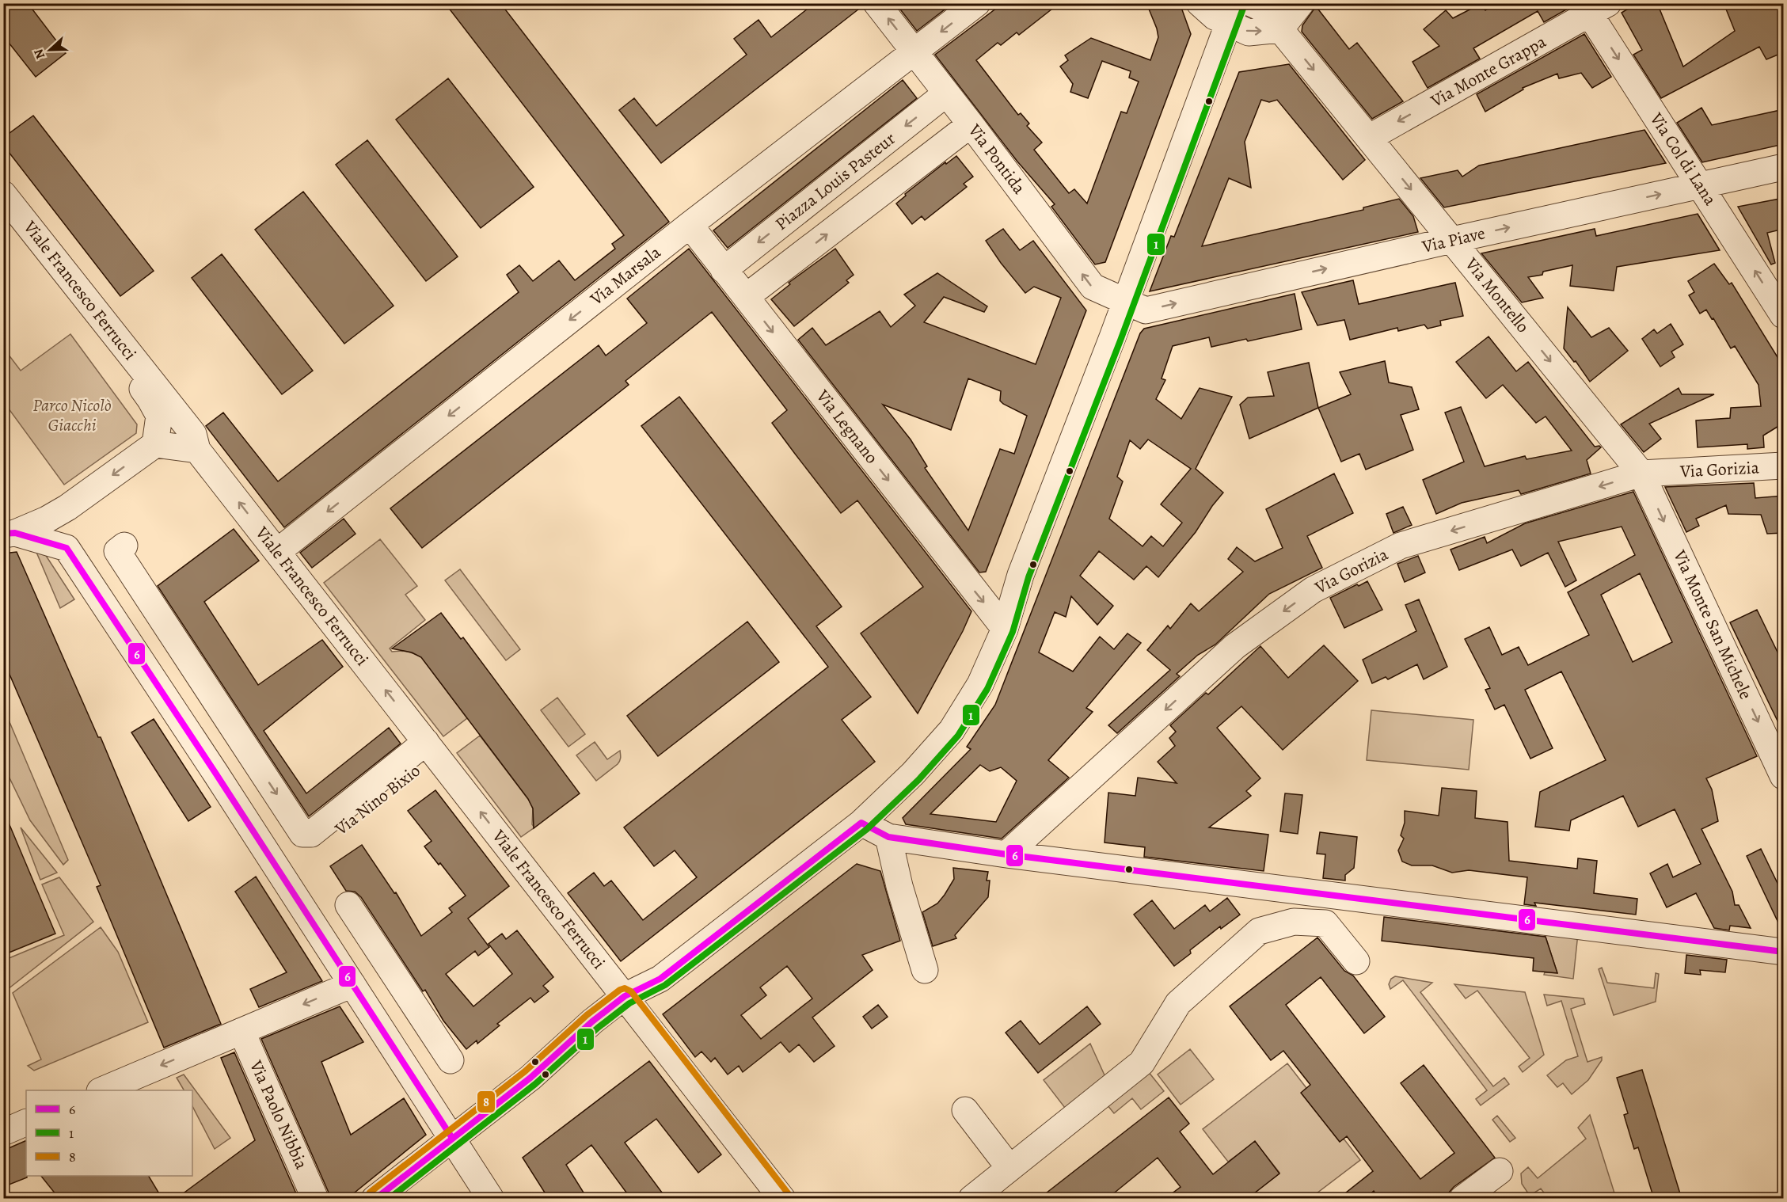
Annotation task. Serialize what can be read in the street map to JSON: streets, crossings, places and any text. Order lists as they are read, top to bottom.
{
  "streets": {
    "street": [
      "Via Monte Grappa",
      "Via Pontida",
      "Via Col di Lana",
      "Piazza Louis Pasteur",
      "Via Piave",
      "Via Marsala",
      "Viale Francesco Ferrucci",
      "Via Montello",
      "Via Legnano",
      "Via Gorizia",
      "Via Monte San Michele",
      "Via Nino Bixio",
      "Via Paolo Nibbia"
    ]
  },
  "crossings": [
    ["Via Monte Grappa", "Via Col di Lana"],
    ["Via Monte Grappa", "Via Montello"],
    ["Via Pontida", "Piazza Louis Pasteur"],
    ["Via Pontida", "Via Piave"],
    ["Via Pontida", "Via Marsala"],
    ["Via Col di Lana", "Via Piave"],
    ["Piazza Louis Pasteur", "Via Legnano"],
    ["Via Piave", "Via Montello"],
    ["Via Marsala", "Viale Francesco Ferrucci"],
    ["Via Marsala", "Via Legnano"],
    ["Viale Francesco Ferrucci", "Via Nino Bixio"],
    ["Via Montello", "Via Gorizia"],
    ["Via Montello", "Via Monte San Michele"],
    ["Via Gorizia", "Via Monte San Michele"]
  ],
  "one_way": [
    "Via Monte Grappa",
    "Via Pontida",
    "Via Piave",
    "Via Marsala",
    "Via Montello",
    "Via Legnano",
    "Via Gorizia",
    "Via Monte San Michele"
  ],
  "parks": ["Parco Nicolò Giacchi"],
  "lines": ["transit line 1", "transit line 6", "transit line 8"],
  "legend": ["6", "1", "8"],
  "north": "left"
}
